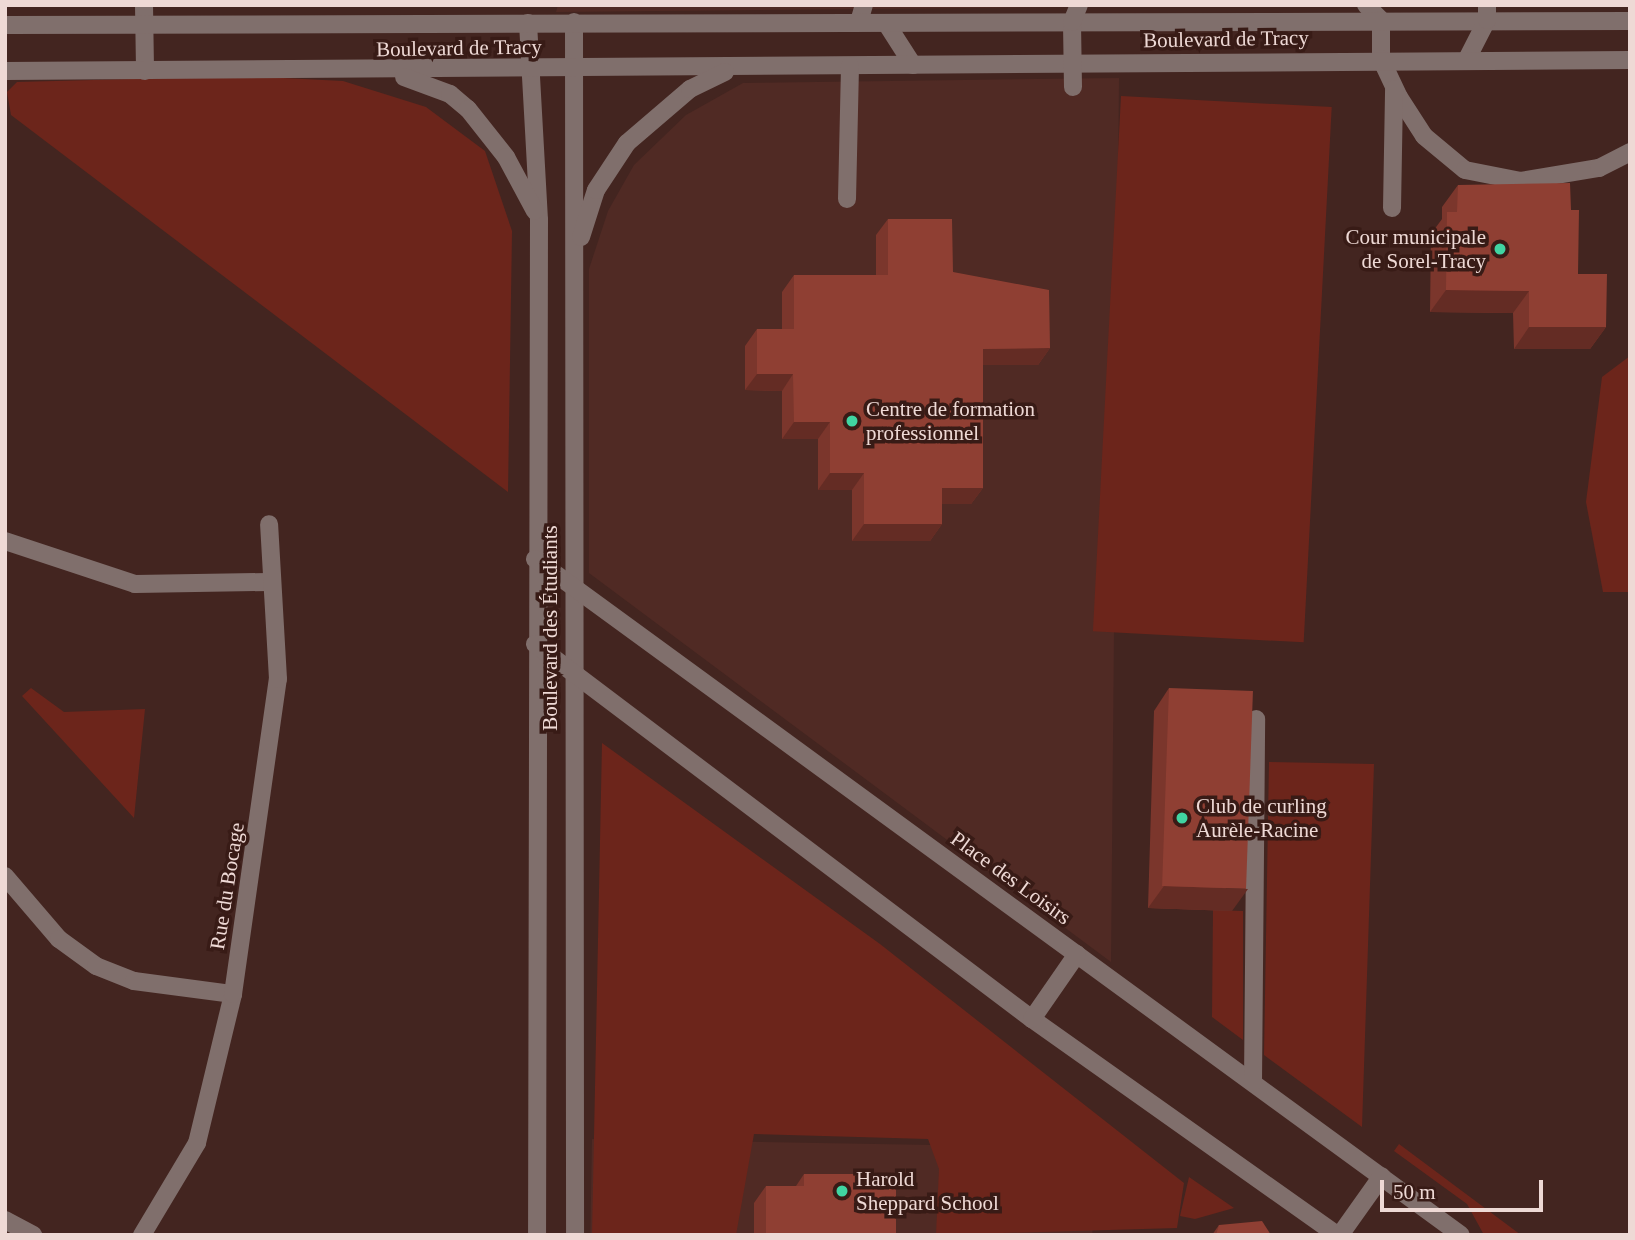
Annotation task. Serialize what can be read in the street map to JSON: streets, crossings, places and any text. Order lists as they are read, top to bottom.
{
  "streets": {
    "street": [
      "Boulevard de Tracy",
      "Boulevard des Étudiants",
      "Place des Loisirs",
      "Rue du Bocage"
    ]
  },
  "crossings": [
    ["Boulevard de Tracy", "Boulevard des Étudiants"],
    ["Boulevard des Étudiants", "Place des Loisirs"]
  ],
  "places": [
    "Cour municipale de Sorel-Tracy",
    "Centre de formation professionnel",
    "Club de curling Aurèle-Racine",
    "Harold Sheppard School"
  ],
  "scale_bar": "50 m"
}
